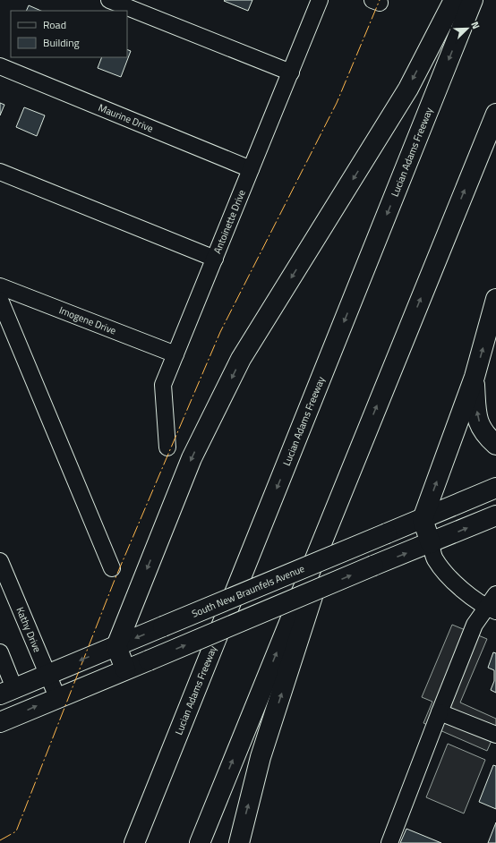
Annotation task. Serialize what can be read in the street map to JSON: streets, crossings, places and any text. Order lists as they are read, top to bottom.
{
  "streets": {
    "main road": ["Lucian Adams Freeway", "South New Braunfels Avenue"],
    "street": [
      "Maurine Drive",
      "Antoinette Drive",
      "Imogene Drive",
      "Kathy Drive"
    ]
  },
  "crossings": [
    ["Maurine Drive", "Antoinette Drive"],
    ["Antoinette Drive", "Imogene Drive"],
    ["South New Braunfels Avenue", "Kathy Drive"]
  ],
  "legend": ["Road", "Building"],
  "north": "top right"
}
